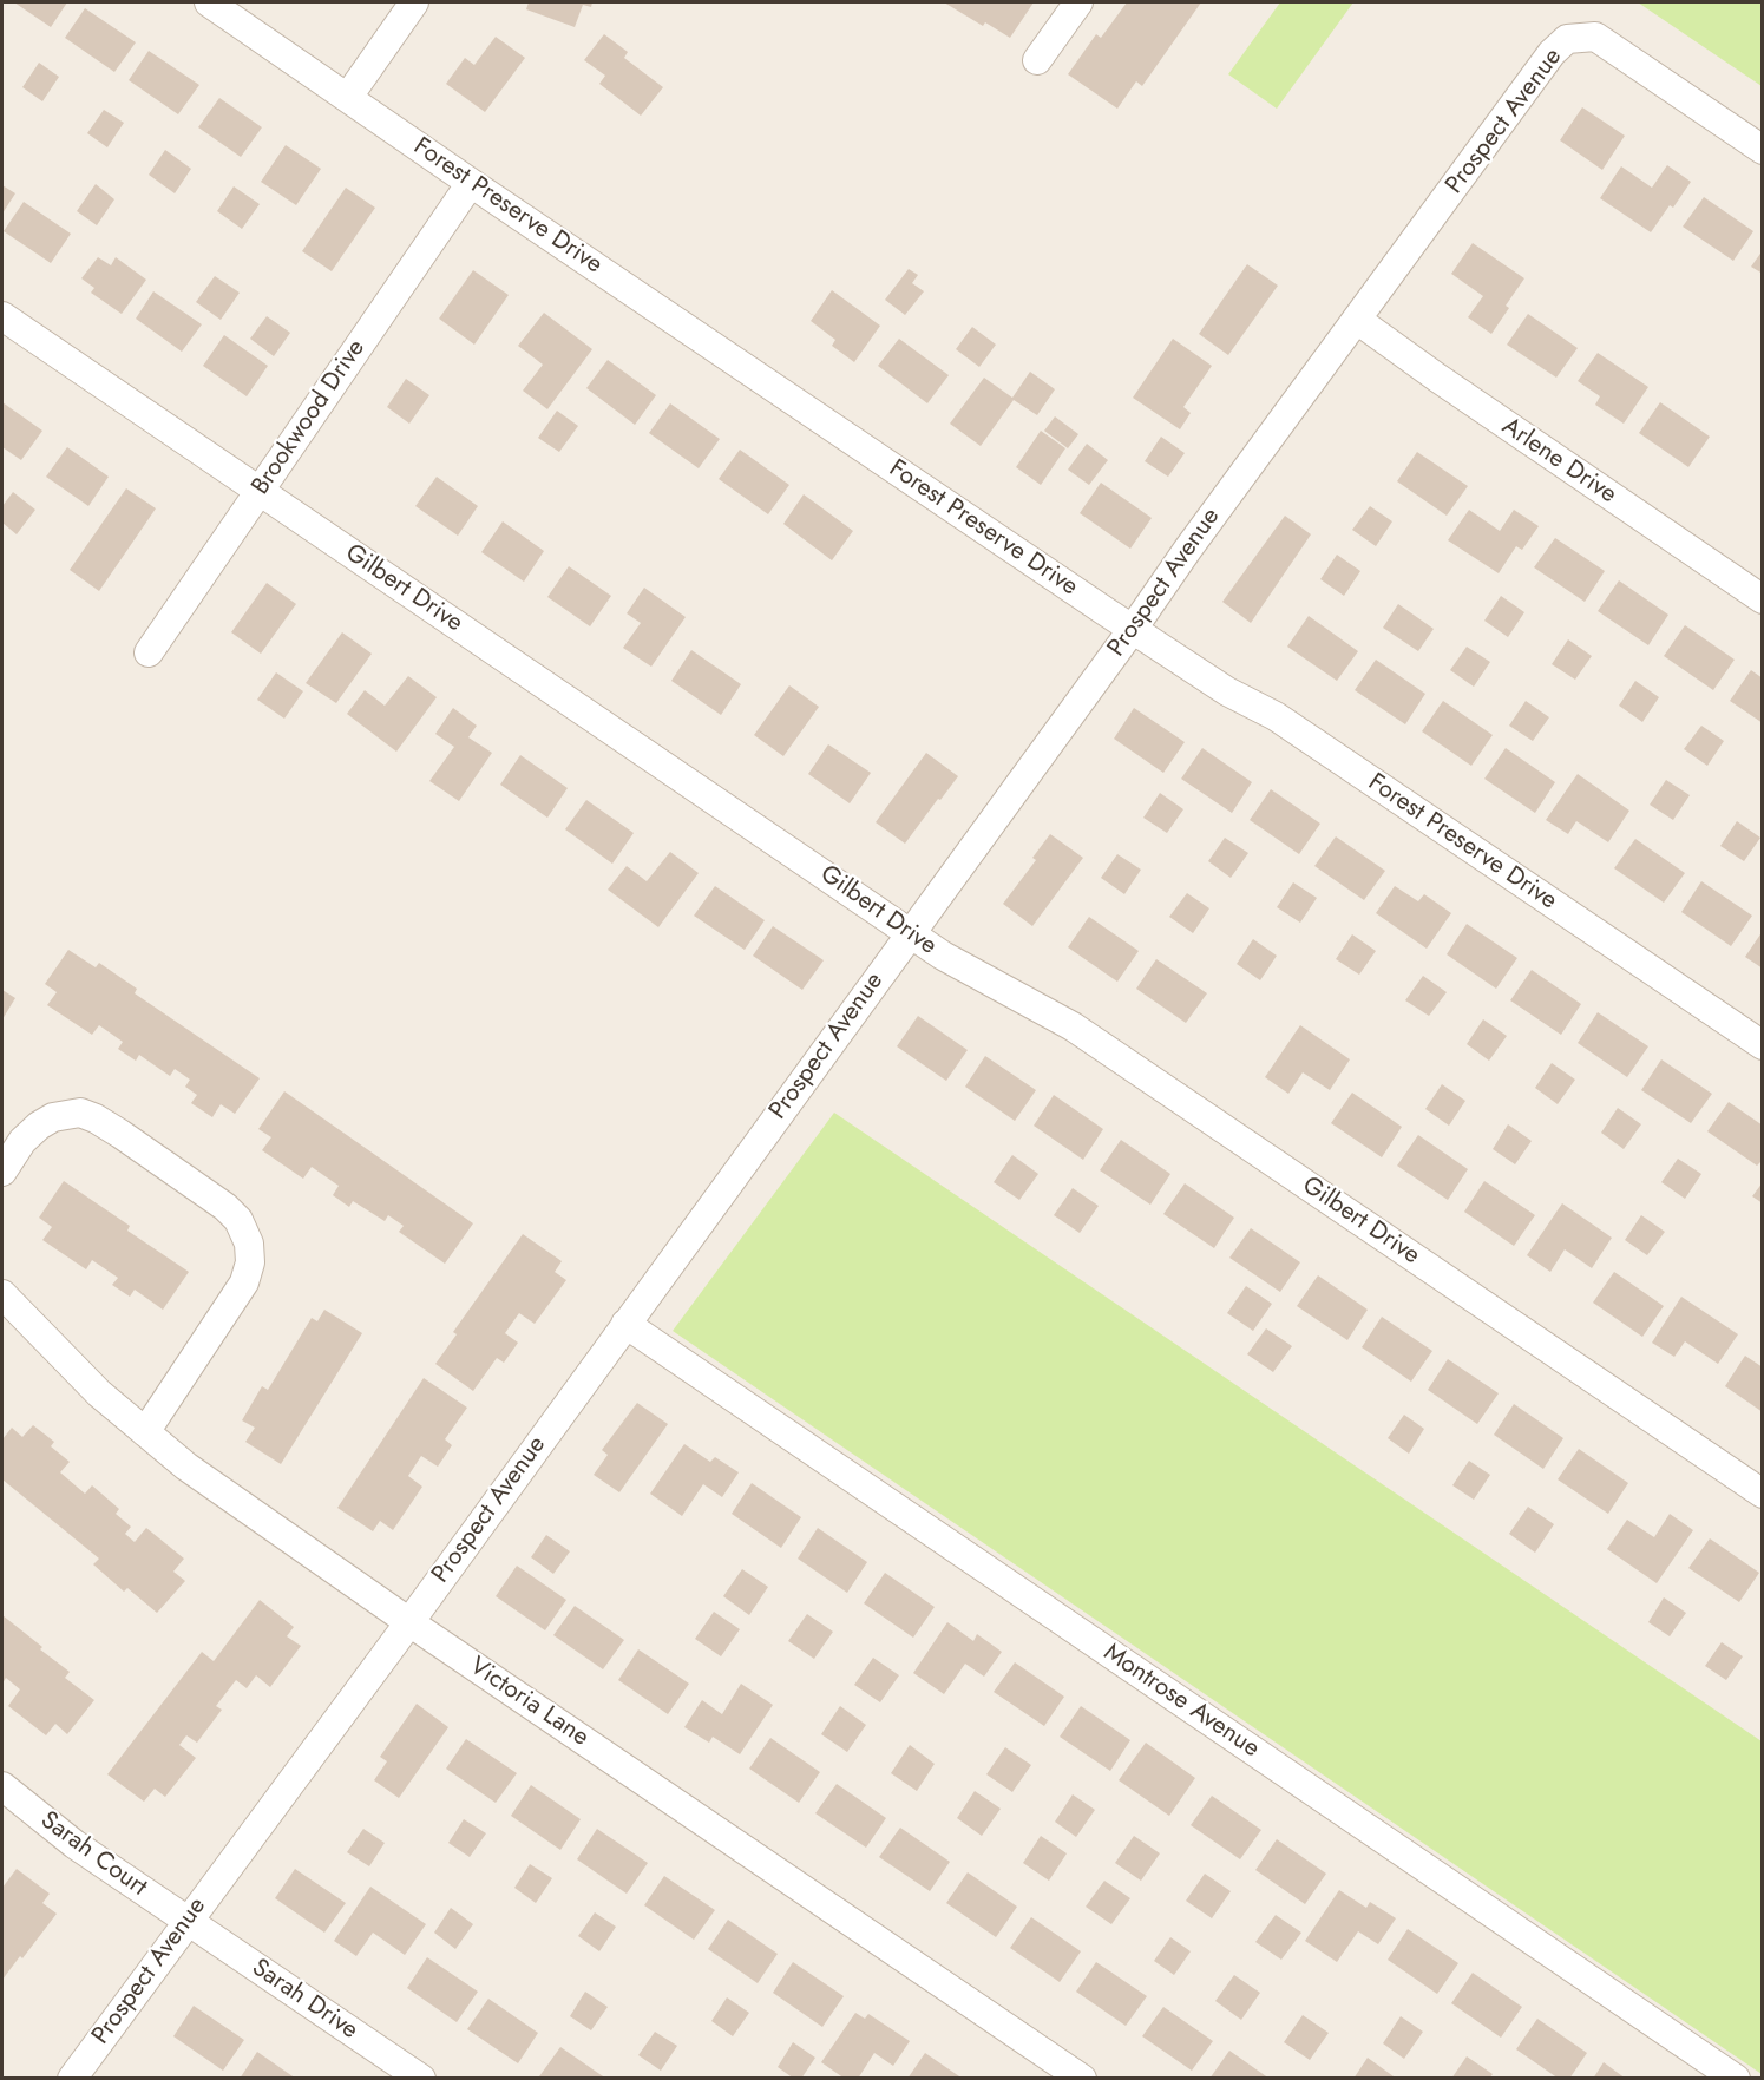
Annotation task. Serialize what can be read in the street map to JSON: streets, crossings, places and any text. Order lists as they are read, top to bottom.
{
  "streets": {
    "street": [
      "Prospect Avenue",
      "Forest Preserve Drive",
      "Brookwood Drive",
      "Arlene Drive",
      "Gilbert Drive",
      "Montrose Avenue",
      "Victoria Lane",
      "Sarah Court",
      "Sarah Drive"
    ]
  },
  "crossings": [
    ["Prospect Avenue", "Forest Preserve Drive"],
    ["Prospect Avenue", "Arlene Drive"],
    ["Prospect Avenue", "Gilbert Drive"],
    ["Prospect Avenue", "Montrose Avenue"],
    ["Prospect Avenue", "Victoria Lane"],
    ["Prospect Avenue", "Sarah Court"],
    ["Prospect Avenue", "Sarah Drive"],
    ["Forest Preserve Drive", "Brookwood Drive"],
    ["Brookwood Drive", "Gilbert Drive"],
    ["Sarah Court", "Sarah Drive"]
  ]
}
